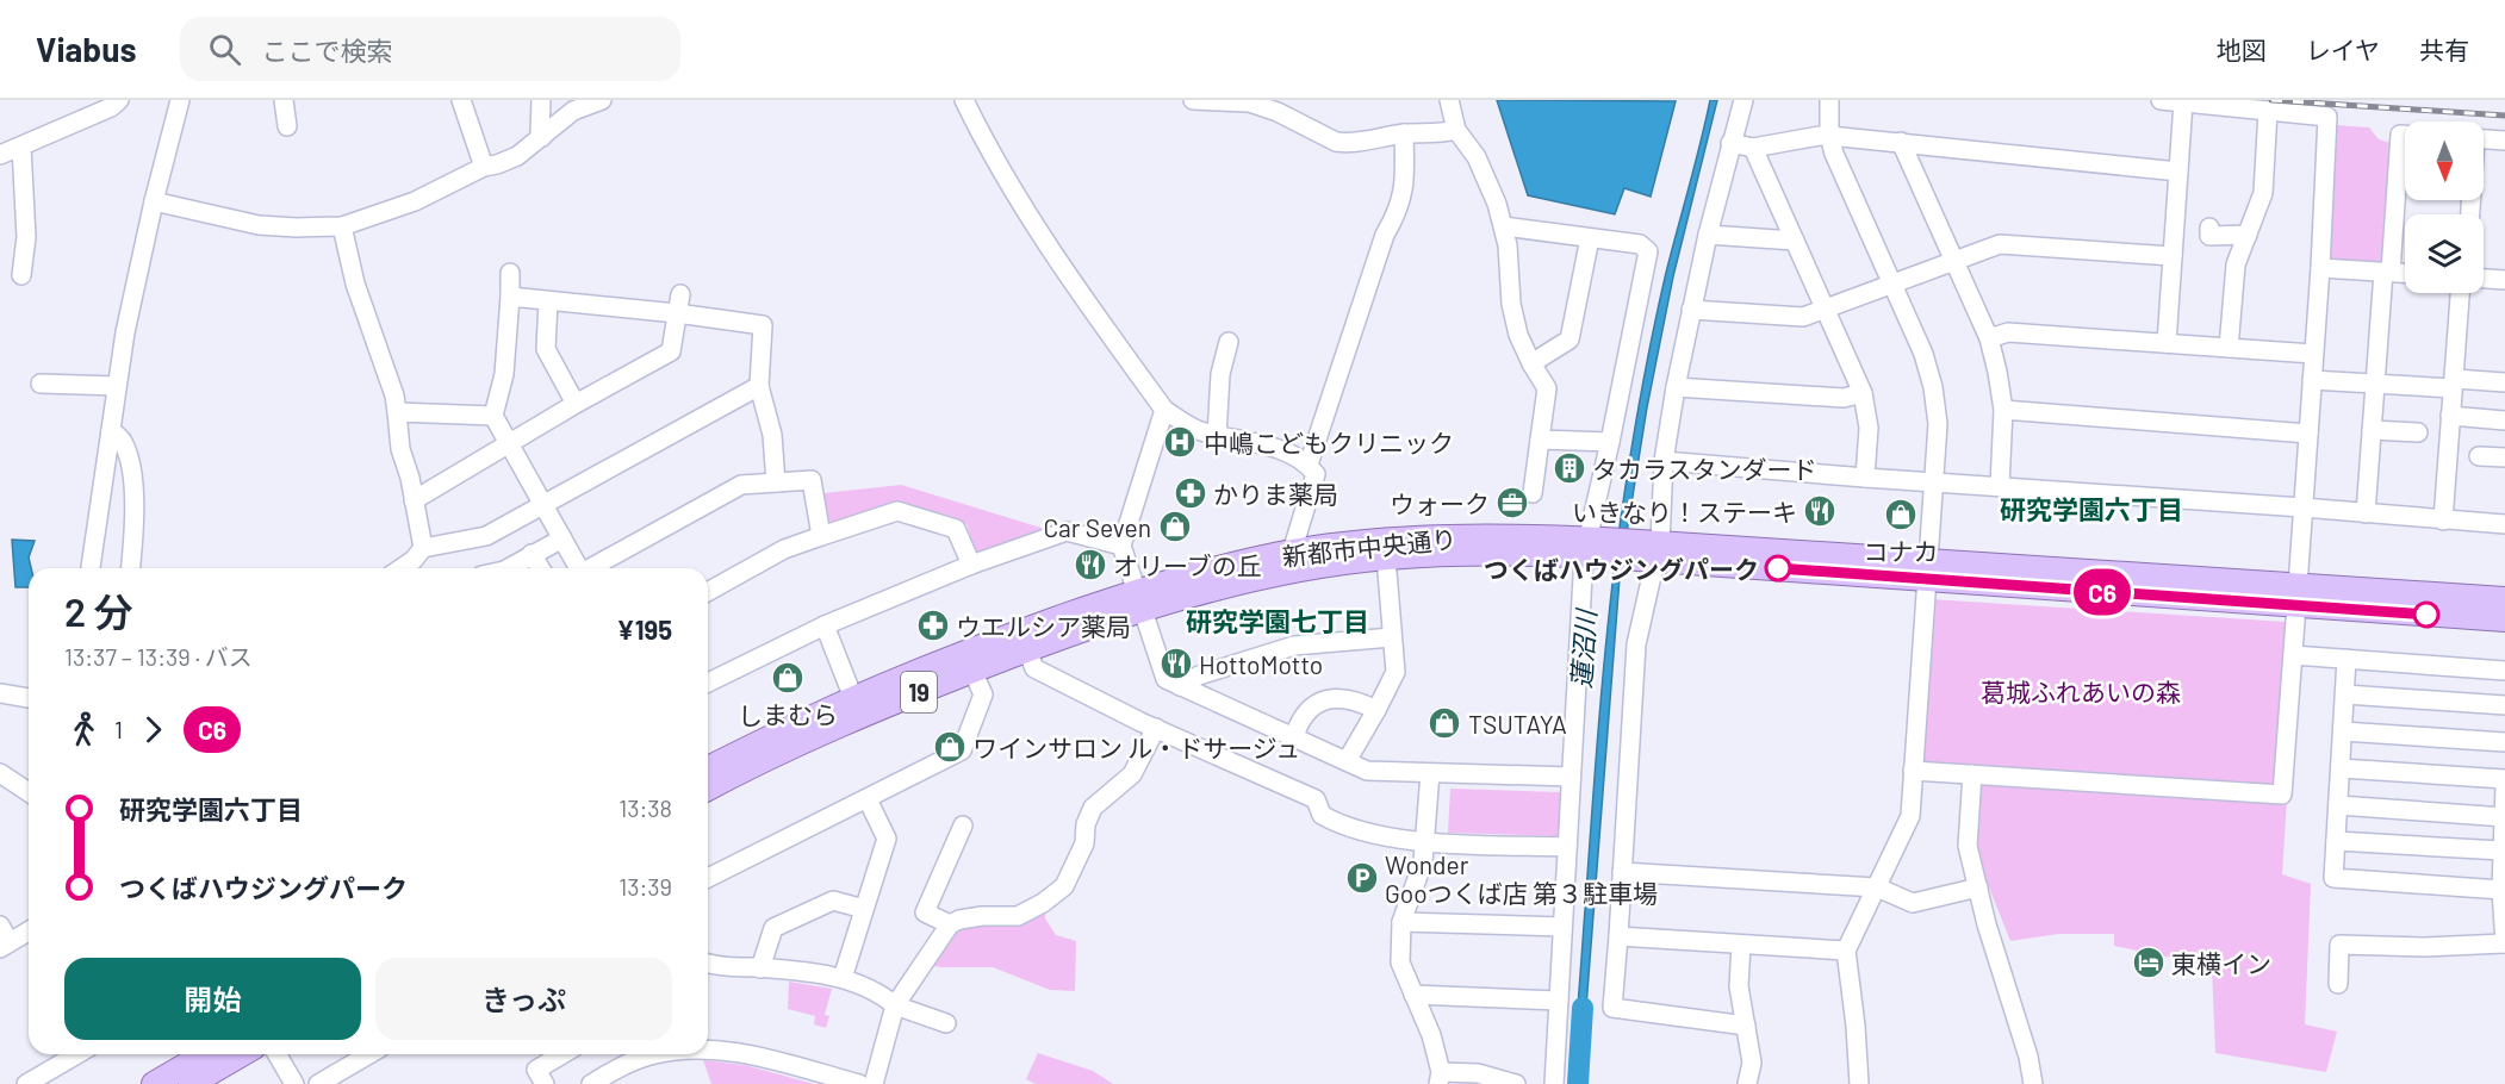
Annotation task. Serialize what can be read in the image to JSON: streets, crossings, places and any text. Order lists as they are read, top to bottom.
{
  "streets": {
    "main road": ["新都市中央通り", "19"]
  },
  "districts": ["研究学園六丁目", "研究学園七丁目"],
  "water": ["蓮沼川"],
  "parks": ["葛城ふれあいの森"],
  "places": {
    "hospital": ["中嶋こどもクリニック"],
    "building": ["タカラスタンダード"],
    "pharmacy": ["かりま薬局", "ウエルシア薬局"],
    "office": ["ウォーク"],
    "restaurant": ["いきなり！ステーキ", "オリーブの丘", "HottoMotto"],
    "shop": [
      "コナカ",
      "Car Seven",
      "しまむら",
      "TSUTAYA",
      "ワインサロン ル・ドサージュ"
    ],
    "other": ["つくばハウジングパーク"],
    "parking": ["Wonder Gooつくば店 第３駐車場"],
    "hotel": ["東横イン"]
  },
  "lines": ["bus line C6"],
  "north": "bottom",
  "page": {
    "header": "Viabus",
    "search": "ここで検索",
    "nav": ["地図", "レイヤ", "共有"],
    "on_map": "C6",
    "heading": ["2 分", "13:37 – 13:39 · バス", "¥195"],
    "legs": ["1", "C6"],
    "list": [
      {
        "name": "研究学園六丁目",
        "value": "13:38"
      },
      {
        "name": "つくばハウジングパーク",
        "value": "13:39"
      }
    ],
    "buttons": ["開始", "きっぷ"]
  }
}
